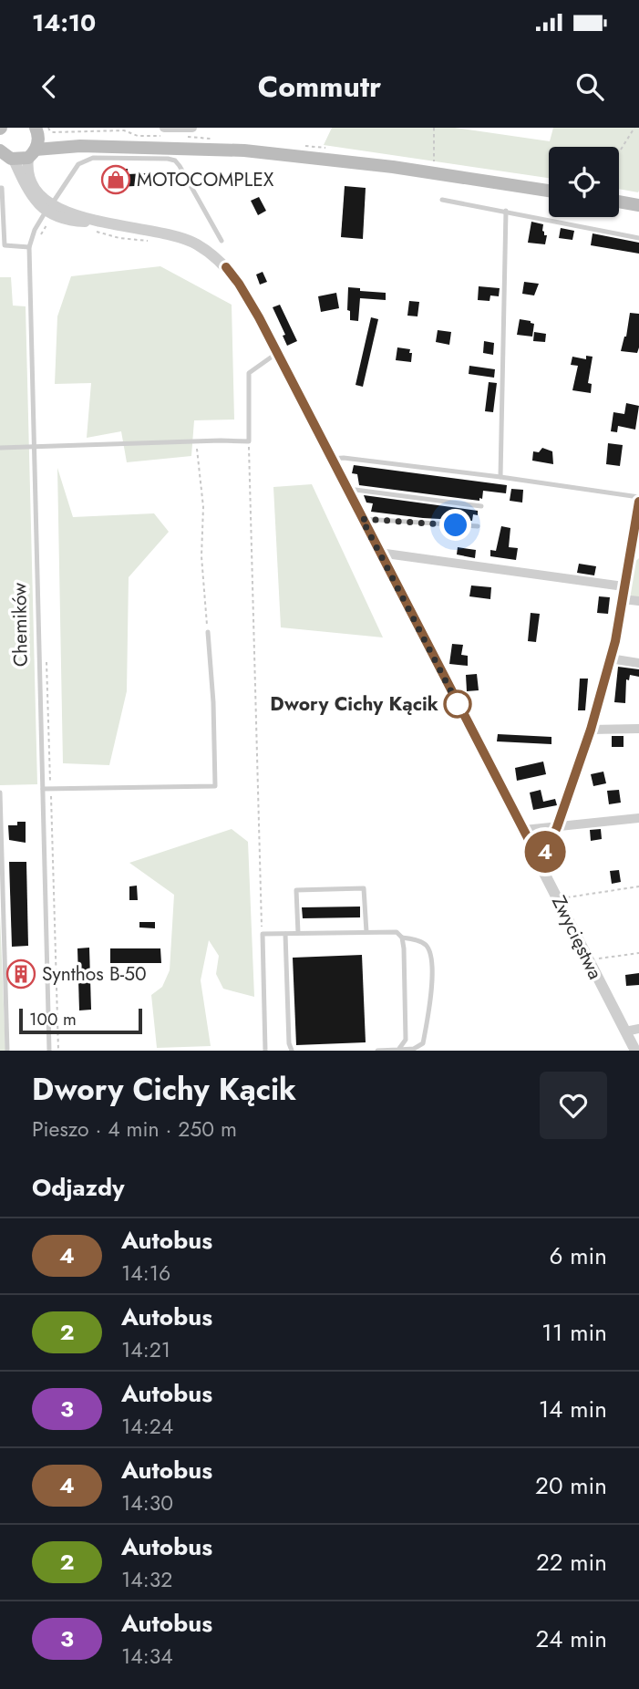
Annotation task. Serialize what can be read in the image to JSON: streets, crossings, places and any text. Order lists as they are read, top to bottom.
{
  "streets": {
    "street": ["Zwycięstwa"],
    "lane": ["Chemików"]
  },
  "crossings": [
    ["Chemików", "Zwycięstwa"]
  ],
  "places": {
    "shop": ["MOTOCOMPLEX"],
    "other": ["Dwory Cichy Kącik"],
    "building": ["Synthos B-50"]
  },
  "lines": ["bus line 4"],
  "scale_bar": "100 m",
  "page": {
    "status": "14:10",
    "header": "Commutr",
    "on_map": "4",
    "scale": "100 m",
    "heading": [
      ["Dwory Cichy Kącik", "Pieszo · 4 min · 250 m"],
      "Odjazdy"
    ],
    "list": [
      {
        "mark": "4",
        "name": "Autobus",
        "note": "14:16",
        "value": "6 min"
      },
      {
        "mark": "2",
        "name": "Autobus",
        "note": "14:21",
        "value": "11 min"
      },
      {
        "mark": "3",
        "name": "Autobus",
        "note": "14:24",
        "value": "14 min"
      },
      {
        "mark": "4",
        "name": "Autobus",
        "note": "14:30",
        "value": "20 min"
      },
      {
        "mark": "2",
        "name": "Autobus",
        "note": "14:32",
        "value": "22 min"
      },
      {
        "mark": "3",
        "name": "Autobus",
        "note": "14:34",
        "value": "24 min"
      }
    ]
  }
}
